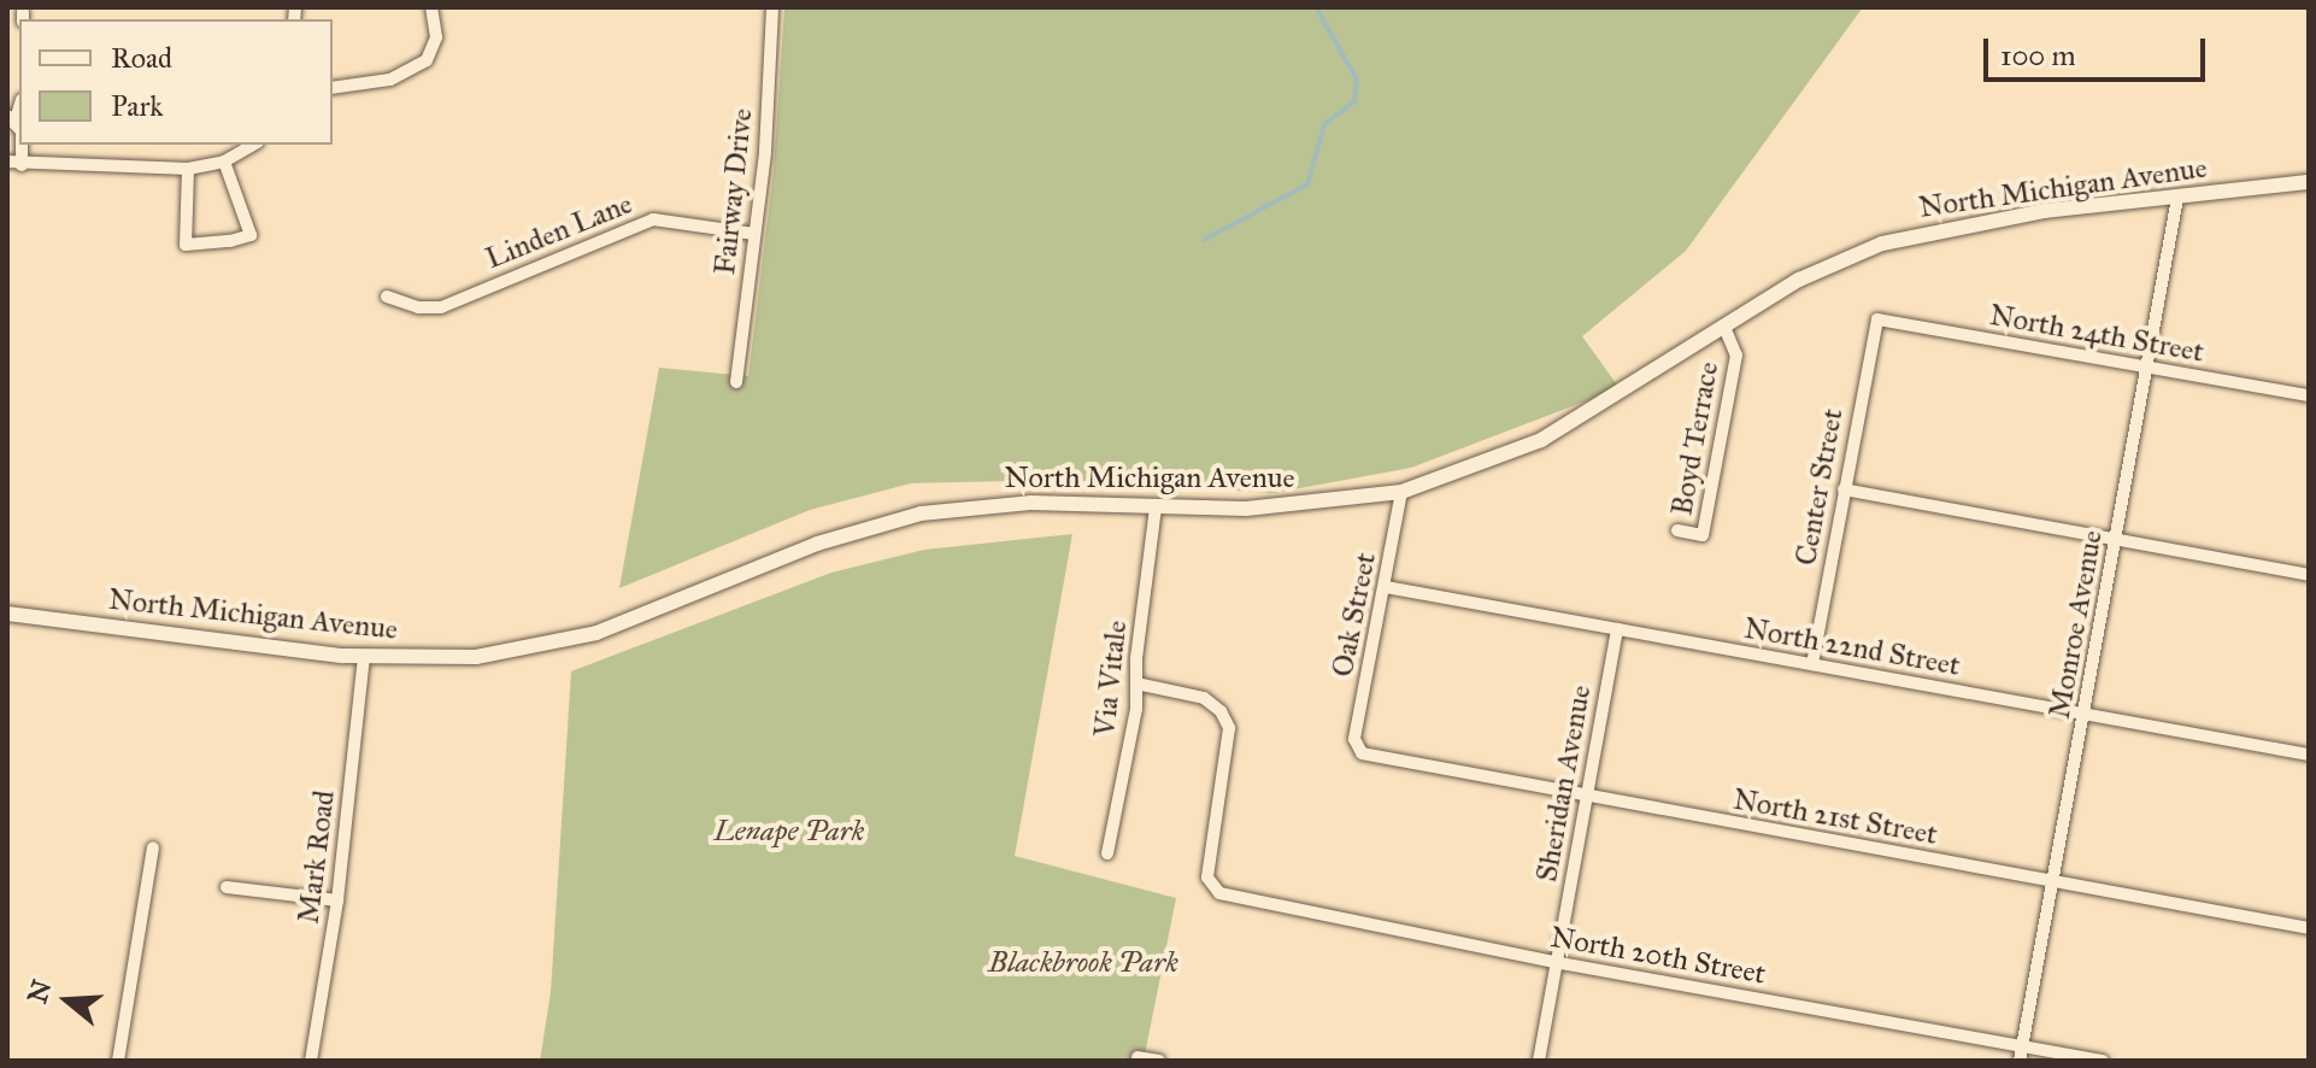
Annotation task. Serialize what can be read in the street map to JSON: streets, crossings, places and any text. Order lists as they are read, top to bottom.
{
  "streets": {
    "street": [
      "North Michigan Avenue",
      "Fairway Drive",
      "Linden Lane",
      "North 24th Street",
      "Boyd Terrace",
      "Center Street",
      "Oak Street",
      "Monroe Avenue",
      "North 22nd Street",
      "Via Vitale",
      "Sheridan Avenue",
      "North 21st Street",
      "Mark Road",
      "North 20th Street"
    ]
  },
  "crossings": [
    ["North Michigan Avenue", "Boyd Terrace"],
    ["North Michigan Avenue", "Oak Street"],
    ["North Michigan Avenue", "Monroe Avenue"],
    ["North Michigan Avenue", "Via Vitale"],
    ["North Michigan Avenue", "Mark Road"],
    ["Fairway Drive", "Linden Lane"],
    ["North 24th Street", "Center Street"],
    ["North 24th Street", "Monroe Avenue"],
    ["Center Street", "North 22nd Street"],
    ["Oak Street", "North 22nd Street"],
    ["Oak Street", "North 21st Street"],
    ["Monroe Avenue", "North 22nd Street"],
    ["Monroe Avenue", "North 21st Street"],
    ["Monroe Avenue", "North 20th Street"],
    ["North 22nd Street", "Sheridan Avenue"],
    ["Via Vitale", "North 20th Street"],
    ["Sheridan Avenue", "North 21st Street"],
    ["Sheridan Avenue", "North 20th Street"]
  ],
  "parks": ["Lenape Park", "Blackbrook Park"],
  "legend": ["Road", "Park"],
  "scale_bar": "100 m",
  "north": "left"
}
